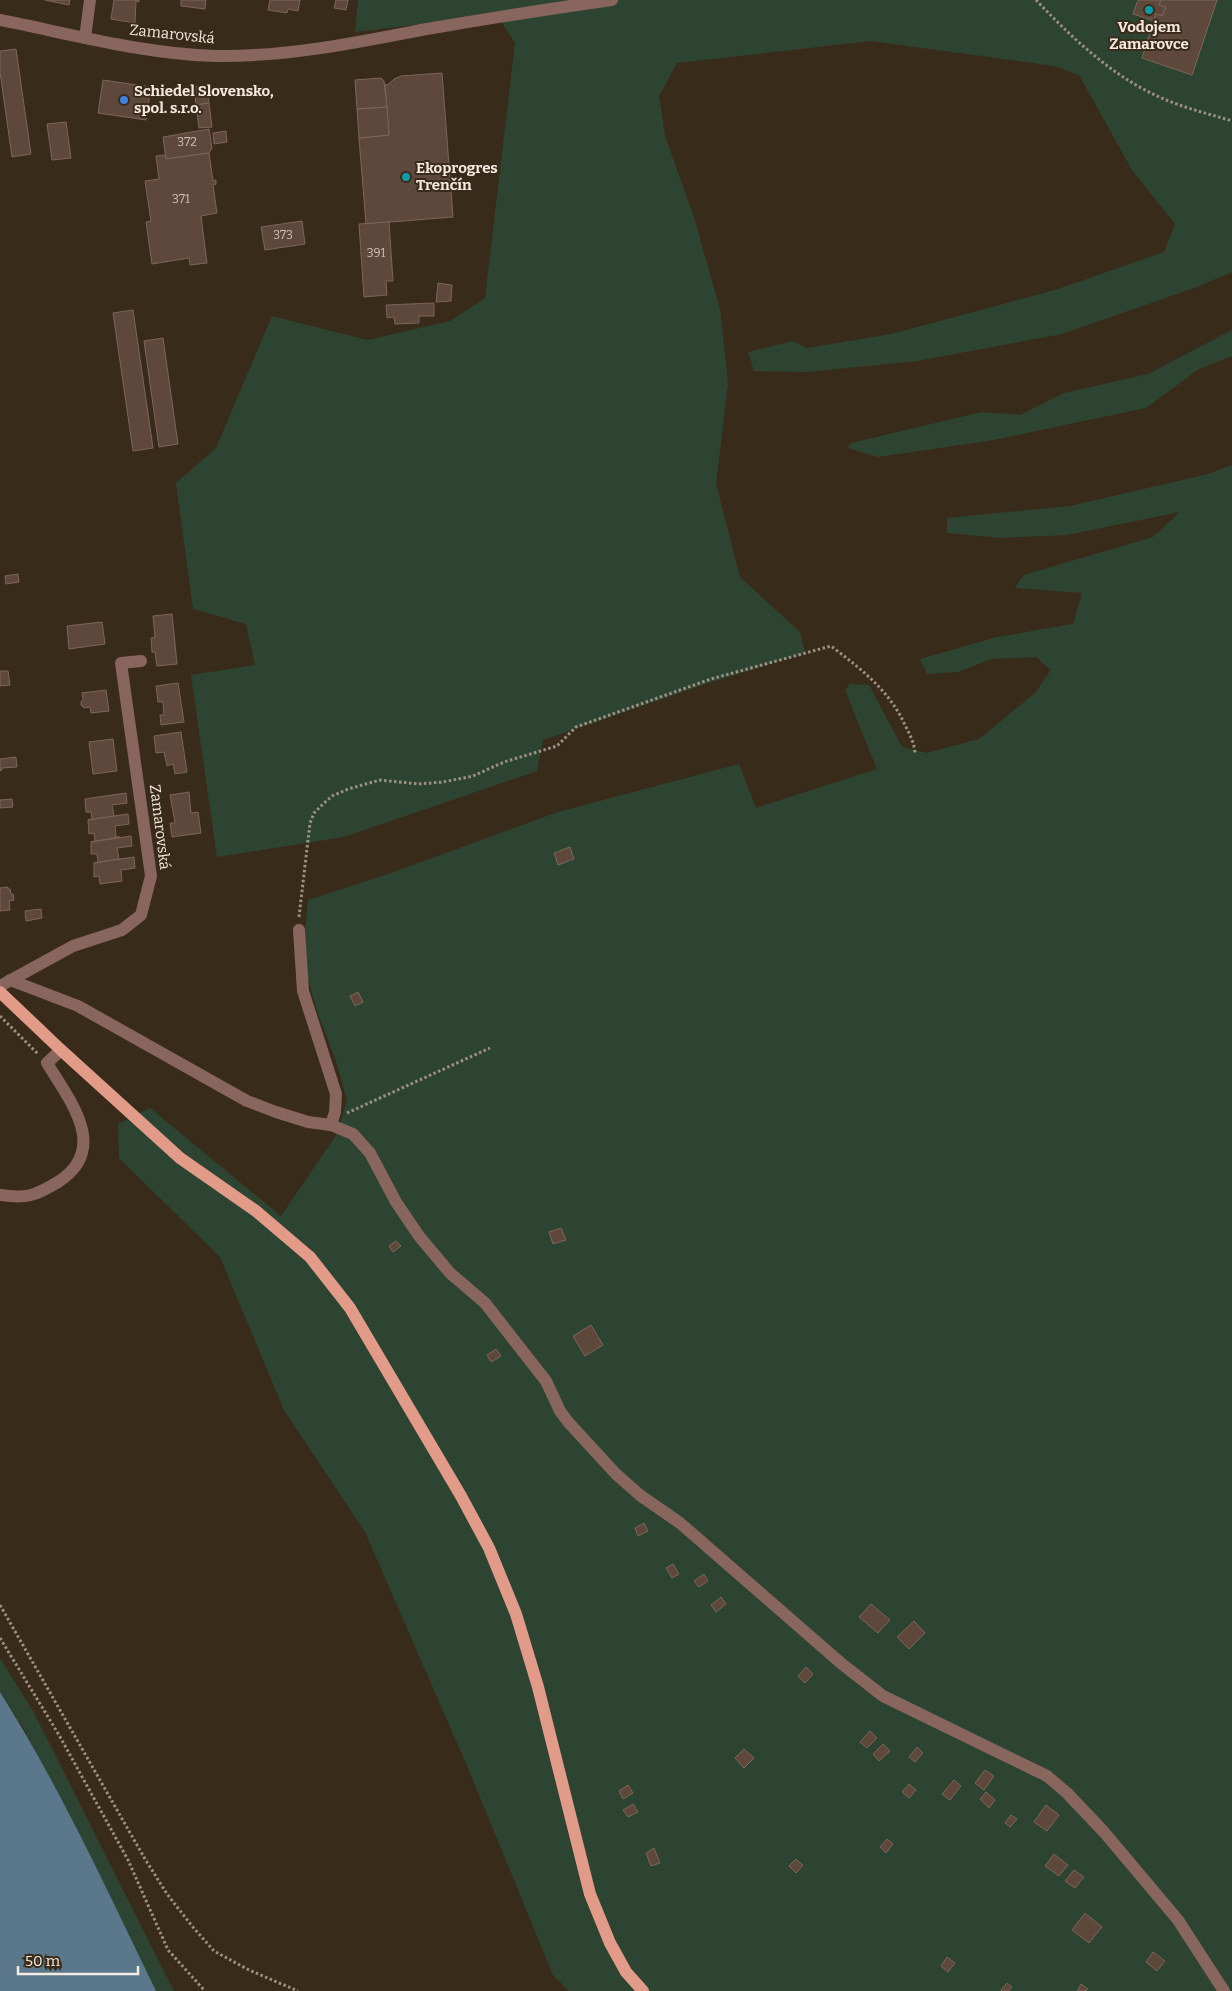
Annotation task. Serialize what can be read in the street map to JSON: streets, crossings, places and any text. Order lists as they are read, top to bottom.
{
  "streets": {
    "street": ["Zamarovská"]
  },
  "places": ["Vodojem Zamarovce", "Schiedel Slovensko, spol. s.r.o.", "Ekoprogres Trenčín"],
  "house_numbers": [
    "372",
    "371",
    "373",
    "391"
  ],
  "scale_bar": "50 m"
}
